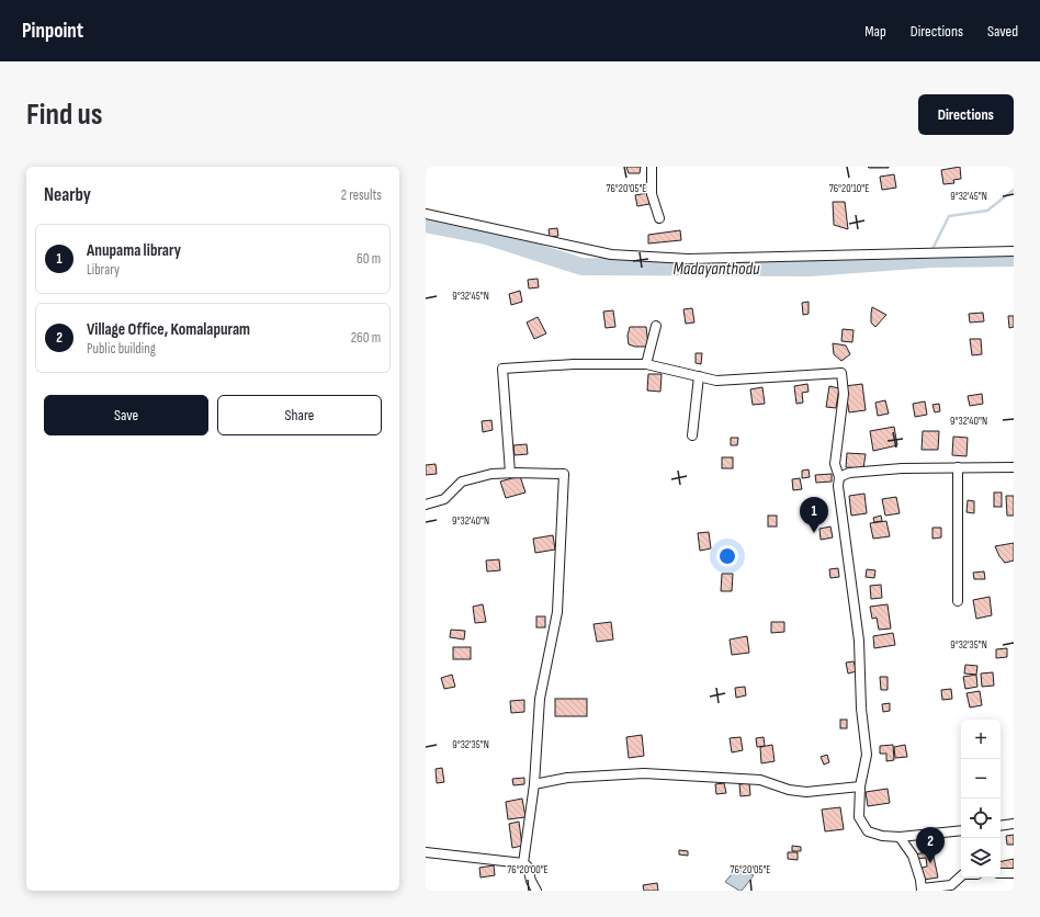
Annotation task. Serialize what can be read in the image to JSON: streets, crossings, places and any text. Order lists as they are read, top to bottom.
{
  "water": ["Madayanthodu"],
  "page": {
    "header": "Pinpoint",
    "nav": ["Map", "Directions", "Saved"],
    "buttons": [
      "Directions",
      ["Save", "Share"]
    ],
    "title": "Find us",
    "heading": ["Nearby", "2 results"],
    "list": [
      {
        "mark": "1",
        "name": "Anupama library",
        "note": "Library",
        "value": "60 m"
      },
      {
        "mark": "2",
        "name": "Village Office, Komalapuram",
        "note": "Public building",
        "value": "260 m"
      }
    ],
    "pins": ["1", "2"],
    "map_buttons": ["+", "−"]
  },
  "coordinates": [
    "76°20'05\"E",
    "76°20'10\"E",
    "9°32'45\"N",
    "9°32'40\"N",
    "9°32'35\"N",
    "76°20'00\"E"
  ]
}
